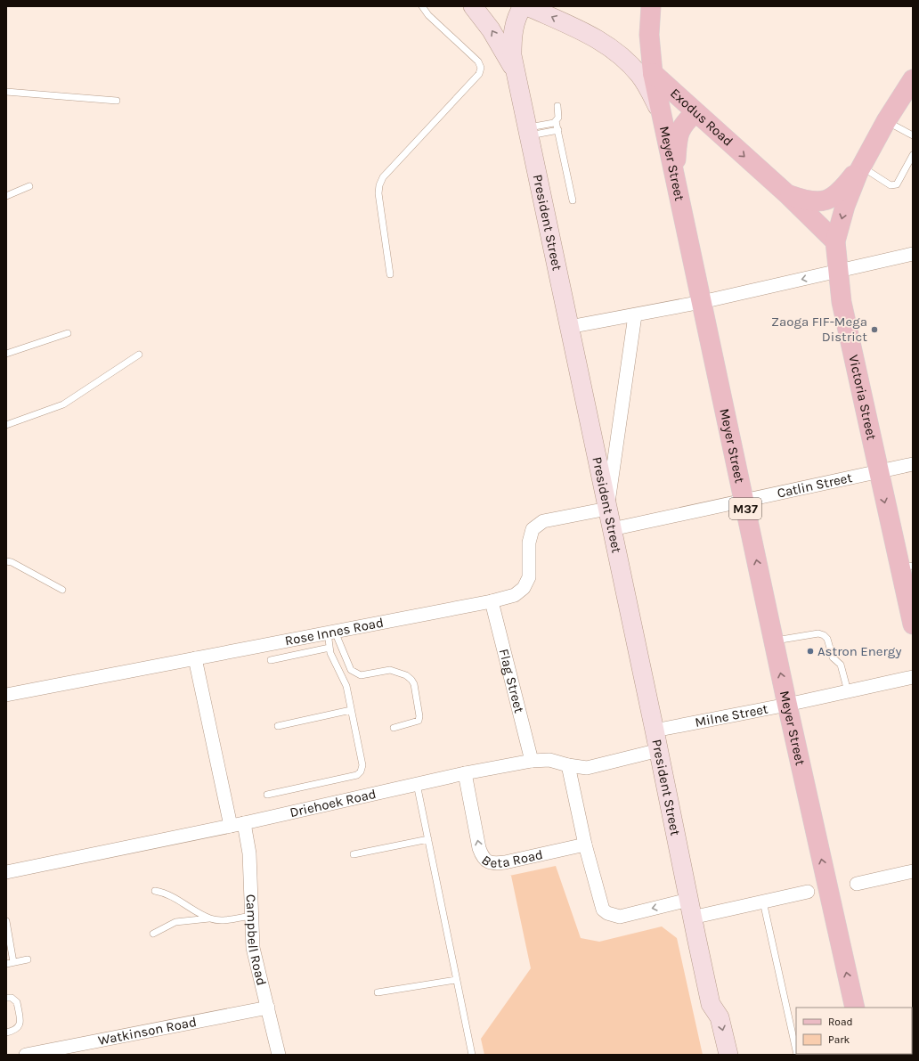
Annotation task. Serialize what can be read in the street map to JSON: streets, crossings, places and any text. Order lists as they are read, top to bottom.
{
  "streets": {
    "main road": [
      "Exodus Road",
      "Meyer Street",
      "Victoria Street",
      "M37"
    ],
    "street": [
      "President Street",
      "Catlin Street",
      "Rose Innes Road",
      "Flag Street",
      "Milne Street",
      "Driehoek Road",
      "Beta Road",
      "Campbell Road",
      "Watkinson Road"
    ]
  },
  "crossings": [
    ["Exodus Road", "Meyer Street"],
    ["Exodus Road", "Victoria Street"],
    ["Meyer Street", "Catlin Street"],
    ["Meyer Street", "Milne Street"],
    ["President Street", "Catlin Street"],
    ["President Street", "Rose Innes Road"],
    ["President Street", "Milne Street"],
    ["President Street", "Driehoek Road"],
    ["Victoria Street", "Catlin Street"],
    ["Rose Innes Road", "Flag Street"],
    ["Rose Innes Road", "Campbell Road"],
    ["Flag Street", "Driehoek Road"],
    ["Driehoek Road", "Beta Road"],
    ["Driehoek Road", "Campbell Road"],
    ["Campbell Road", "Watkinson Road"]
  ],
  "one_way": ["Meyer Street"],
  "places": ["Zaoga FIF-Mega District", "Astron Energy"],
  "legend": ["Road", "Park"]
}
